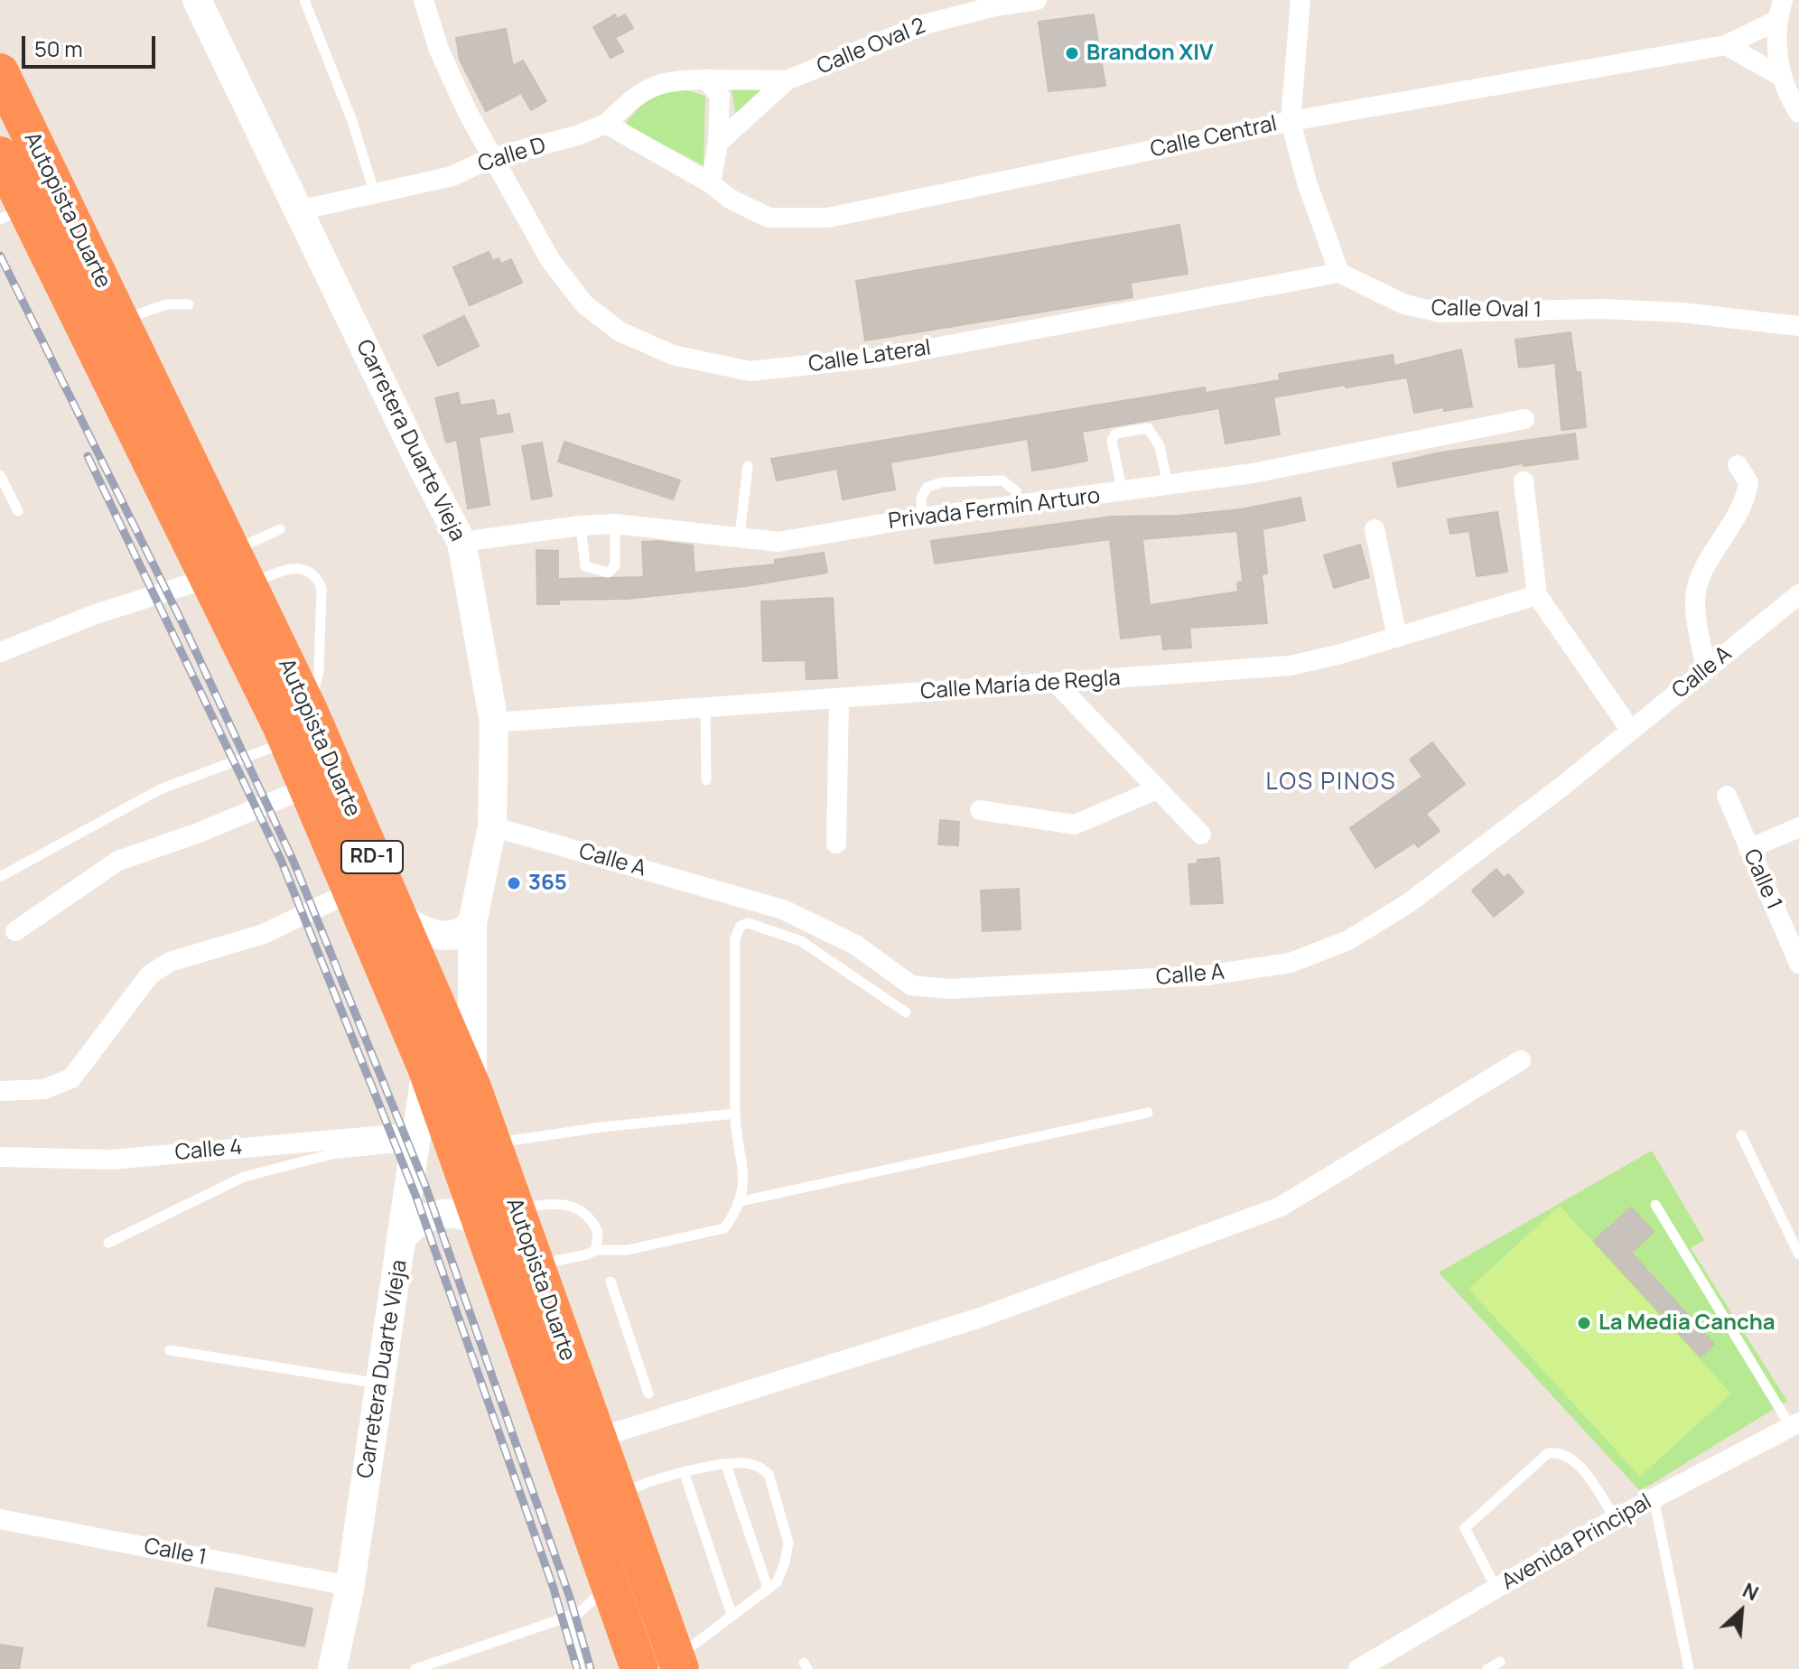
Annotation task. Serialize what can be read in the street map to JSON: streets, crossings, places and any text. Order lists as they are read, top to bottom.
{
  "streets": {
    "highway": ["Autopista Duarte", "RD-1"],
    "main road": ["Carretera Duarte Vieja"],
    "street": [
      "Calle Oval 2",
      "Calle Central",
      "Calle D",
      "Calle Oval 1",
      "Calle Lateral",
      "Privada Fermín Arturo",
      "Calle A",
      "Calle María de Regla",
      "Calle 1",
      "Calle 4",
      "Avenida Principal"
    ]
  },
  "crossings": [
    ["Calle Oval 2", "Calle D"],
    ["Calle D", "Calle Lateral"],
    ["Calle D", "Carretera Duarte Vieja"],
    ["Autopista Duarte", "Carretera Duarte Vieja"],
    ["Calle Oval 1", "Calle Lateral"],
    ["Carretera Duarte Vieja", "Privada Fermín Arturo"],
    ["Carretera Duarte Vieja", "Calle A"],
    ["Carretera Duarte Vieja", "Calle María de Regla"],
    ["Carretera Duarte Vieja", "Calle 1"],
    ["Carretera Duarte Vieja", "Calle 4"]
  ],
  "districts": ["LOS PINOS"],
  "places": ["Brandon XlV", "365", "La Media Cancha"],
  "scale_bar": "50 m",
  "north": "top right"
}
